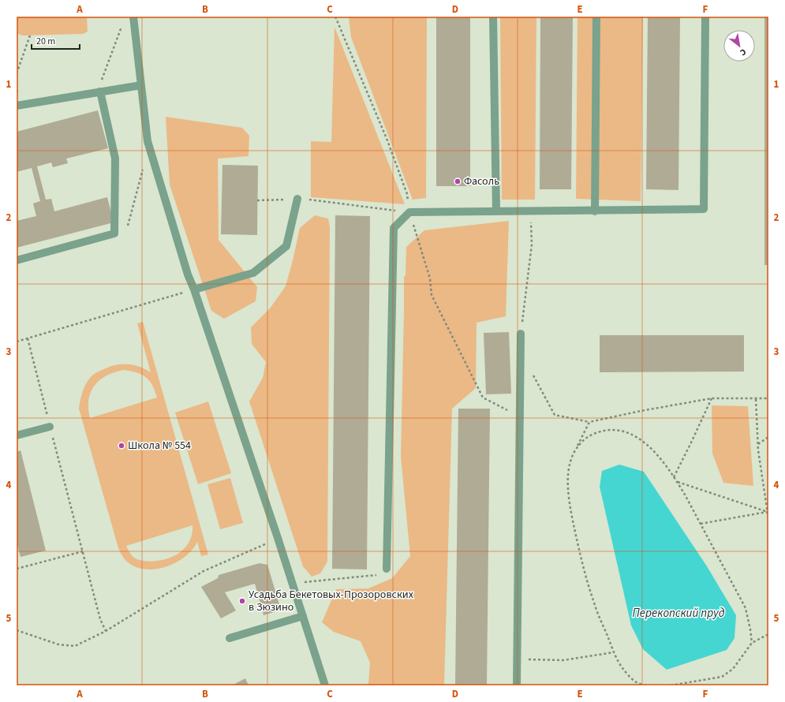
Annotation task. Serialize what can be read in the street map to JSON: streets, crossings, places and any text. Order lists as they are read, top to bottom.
{
  "water": ["Перекопский пруд"],
  "places": ["Фасоль", "Школа № 554", "Усадьба Бекетовых-Прозоровских в Зюзино"],
  "scale_bar": "20 m",
  "north": "bottom right",
  "grid": {
    "columns": [
      "A",
      "B",
      "C",
      "D",
      "E",
      "F"
    ],
    "rows": [
      "1",
      "2",
      "3",
      "4",
      "5"
    ]
  }
}
